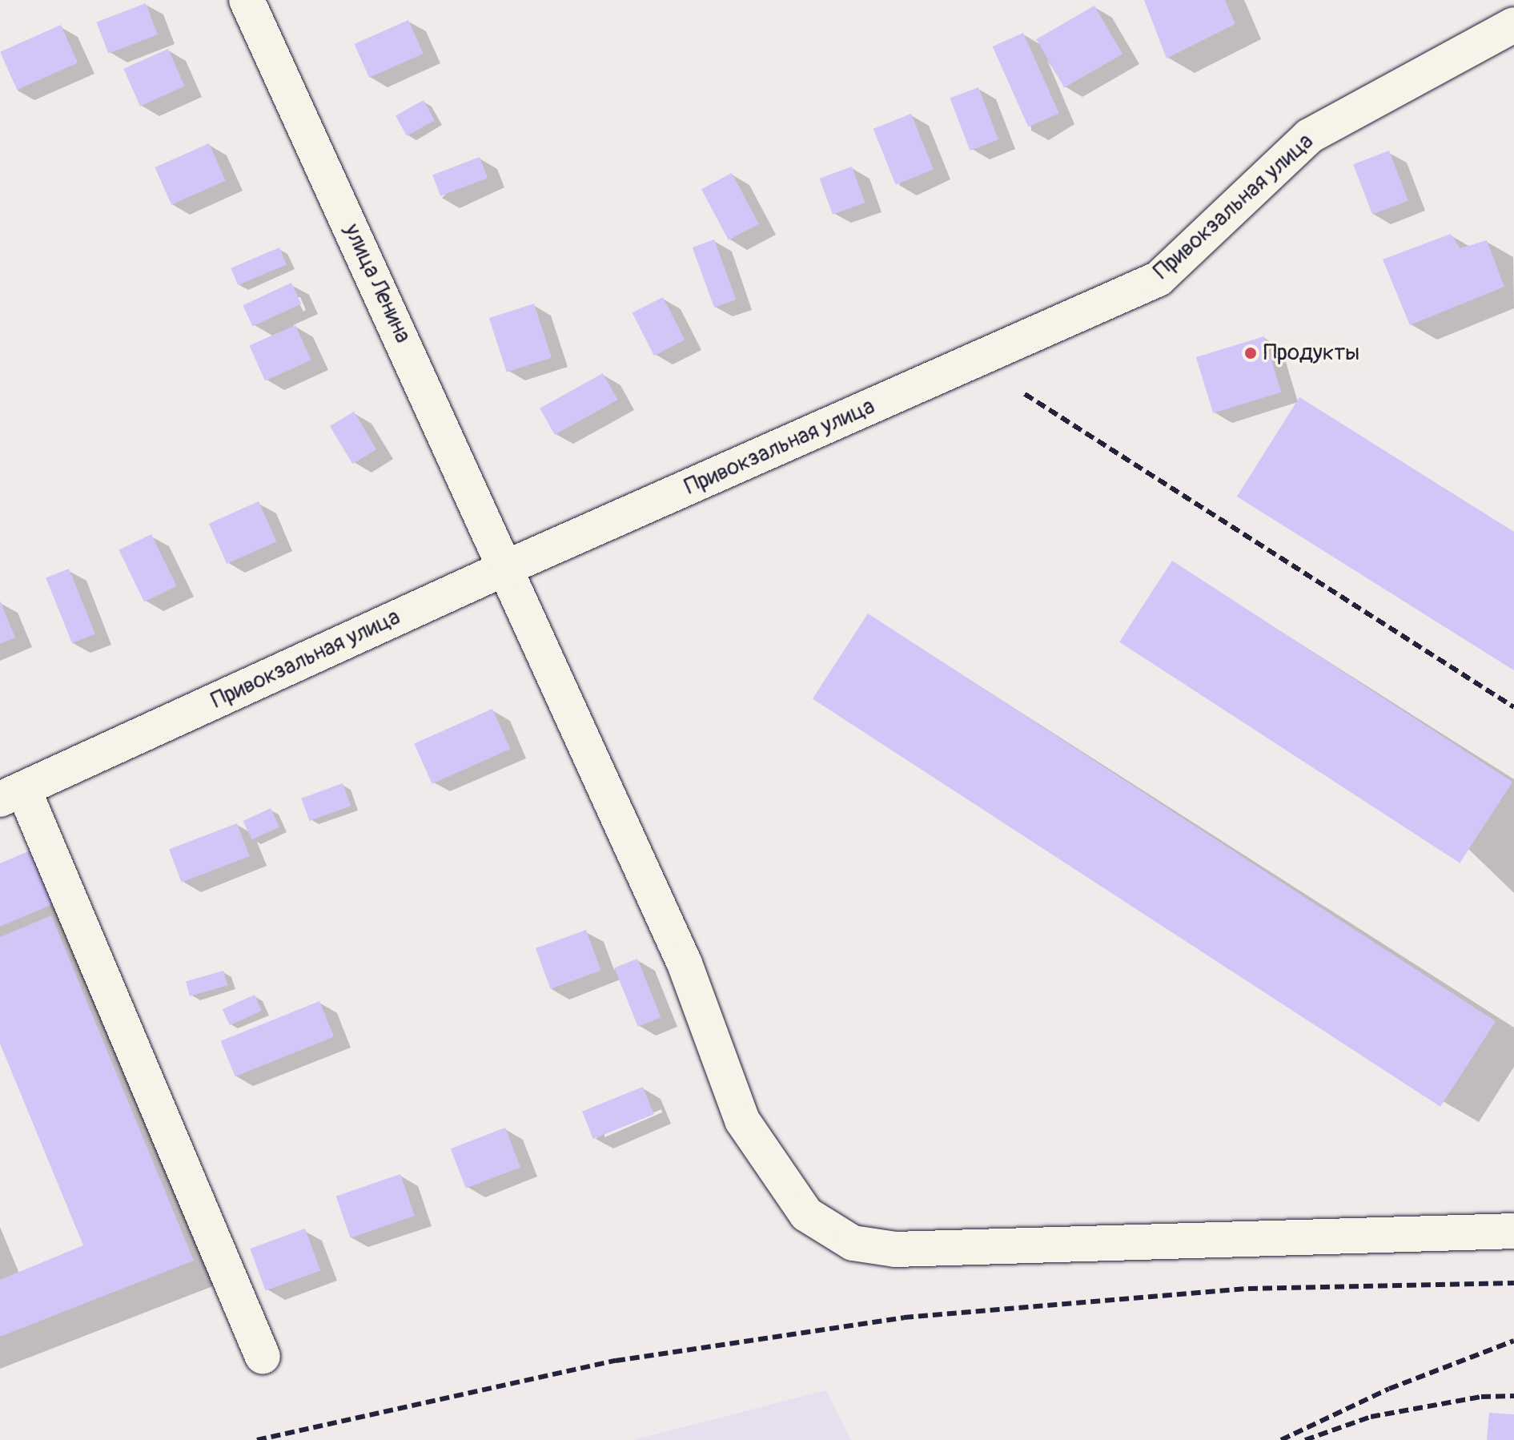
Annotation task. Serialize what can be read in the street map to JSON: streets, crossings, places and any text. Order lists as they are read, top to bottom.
{
  "streets": {
    "street": ["Привокзальная улица", "улица Ленина"]
  },
  "crossings": [
    ["Привокзальная улица", "улица Ленина"]
  ],
  "places": ["Продукты"]
}
